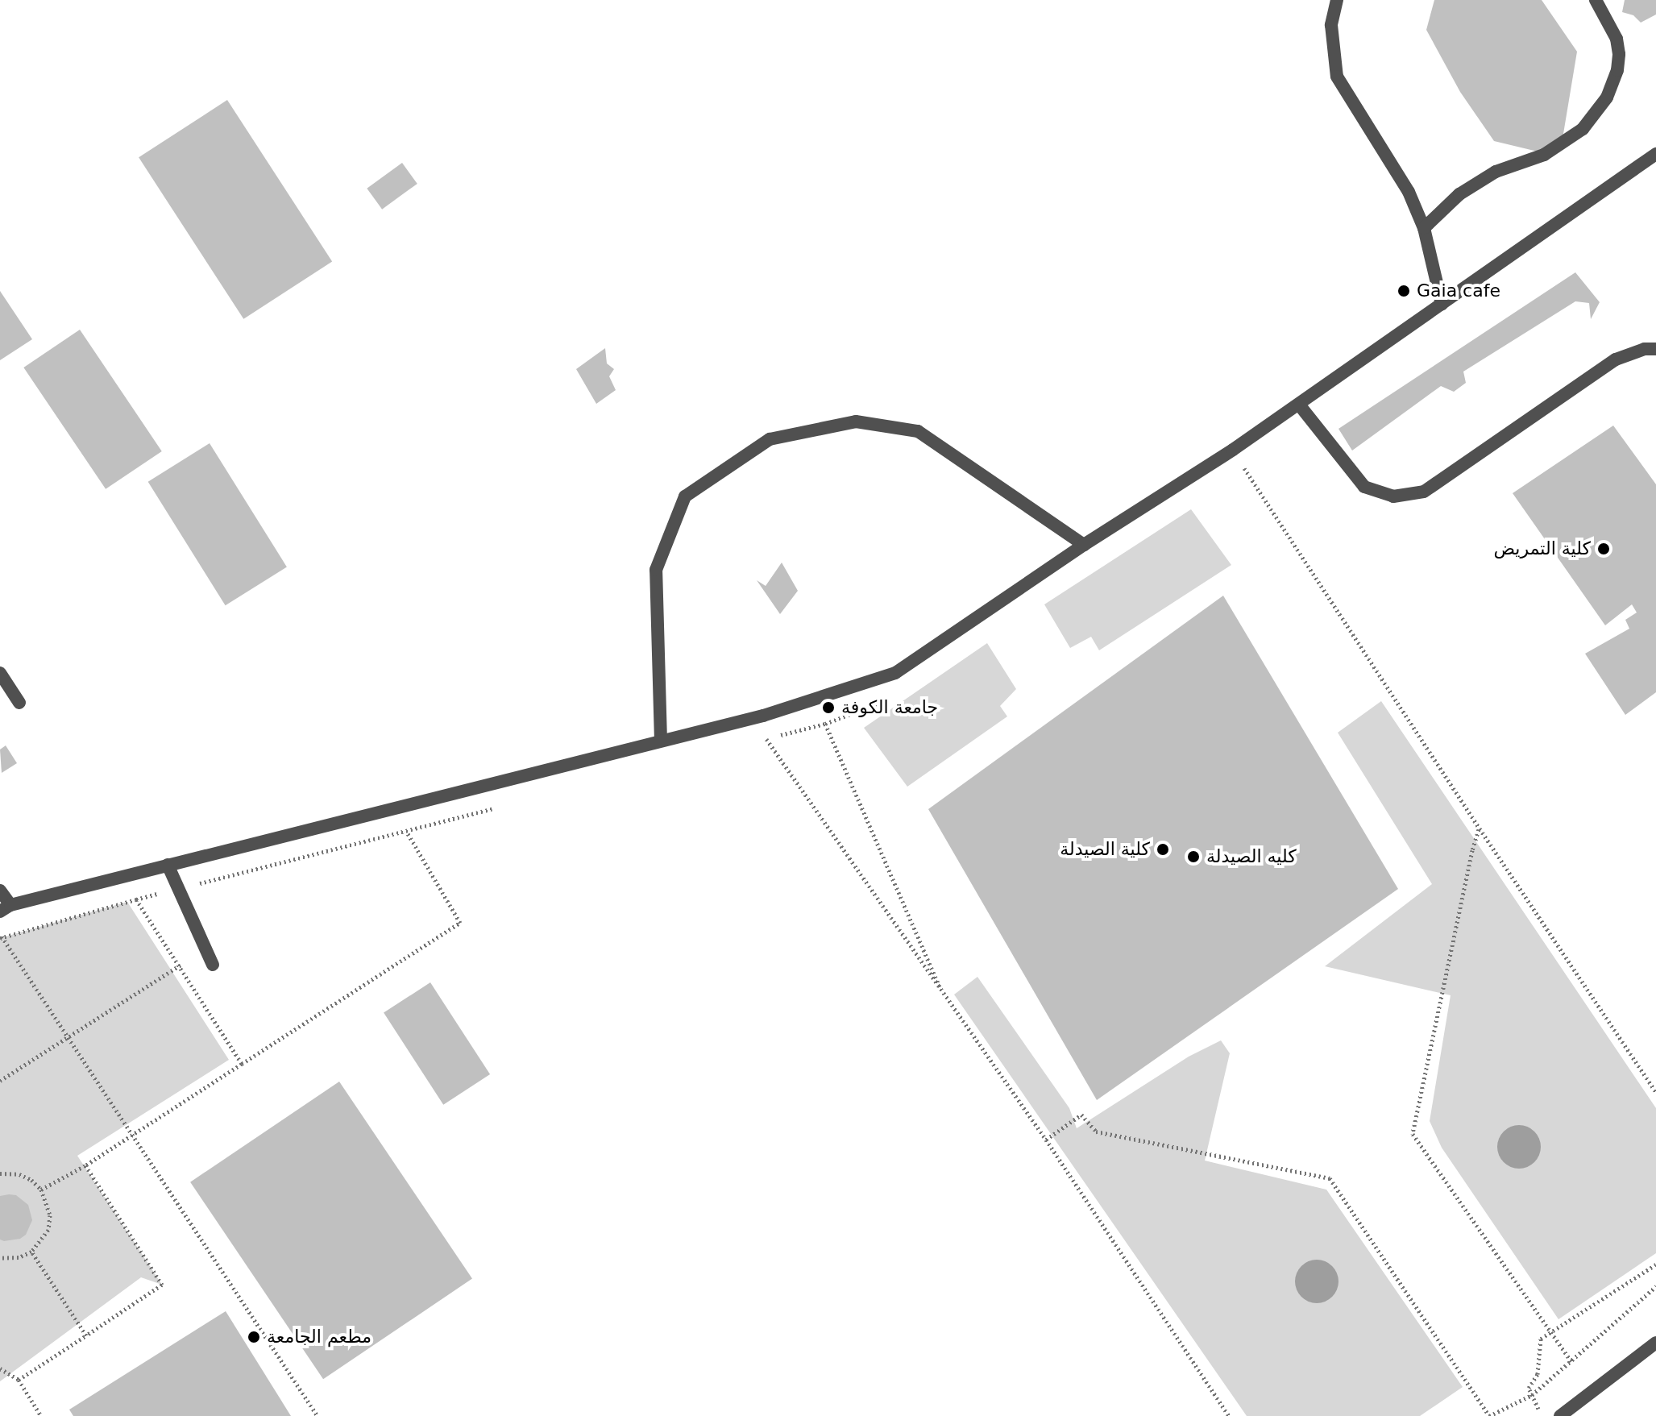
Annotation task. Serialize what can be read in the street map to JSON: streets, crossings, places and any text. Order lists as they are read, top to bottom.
{
  "places": [
    "Gaia cafe",
    "كلية التمريض",
    "جامعة الكوفة",
    "كلية الصيدلة",
    "كليه الصيدلة",
    "مطعم الجامعة"
  ]
}
